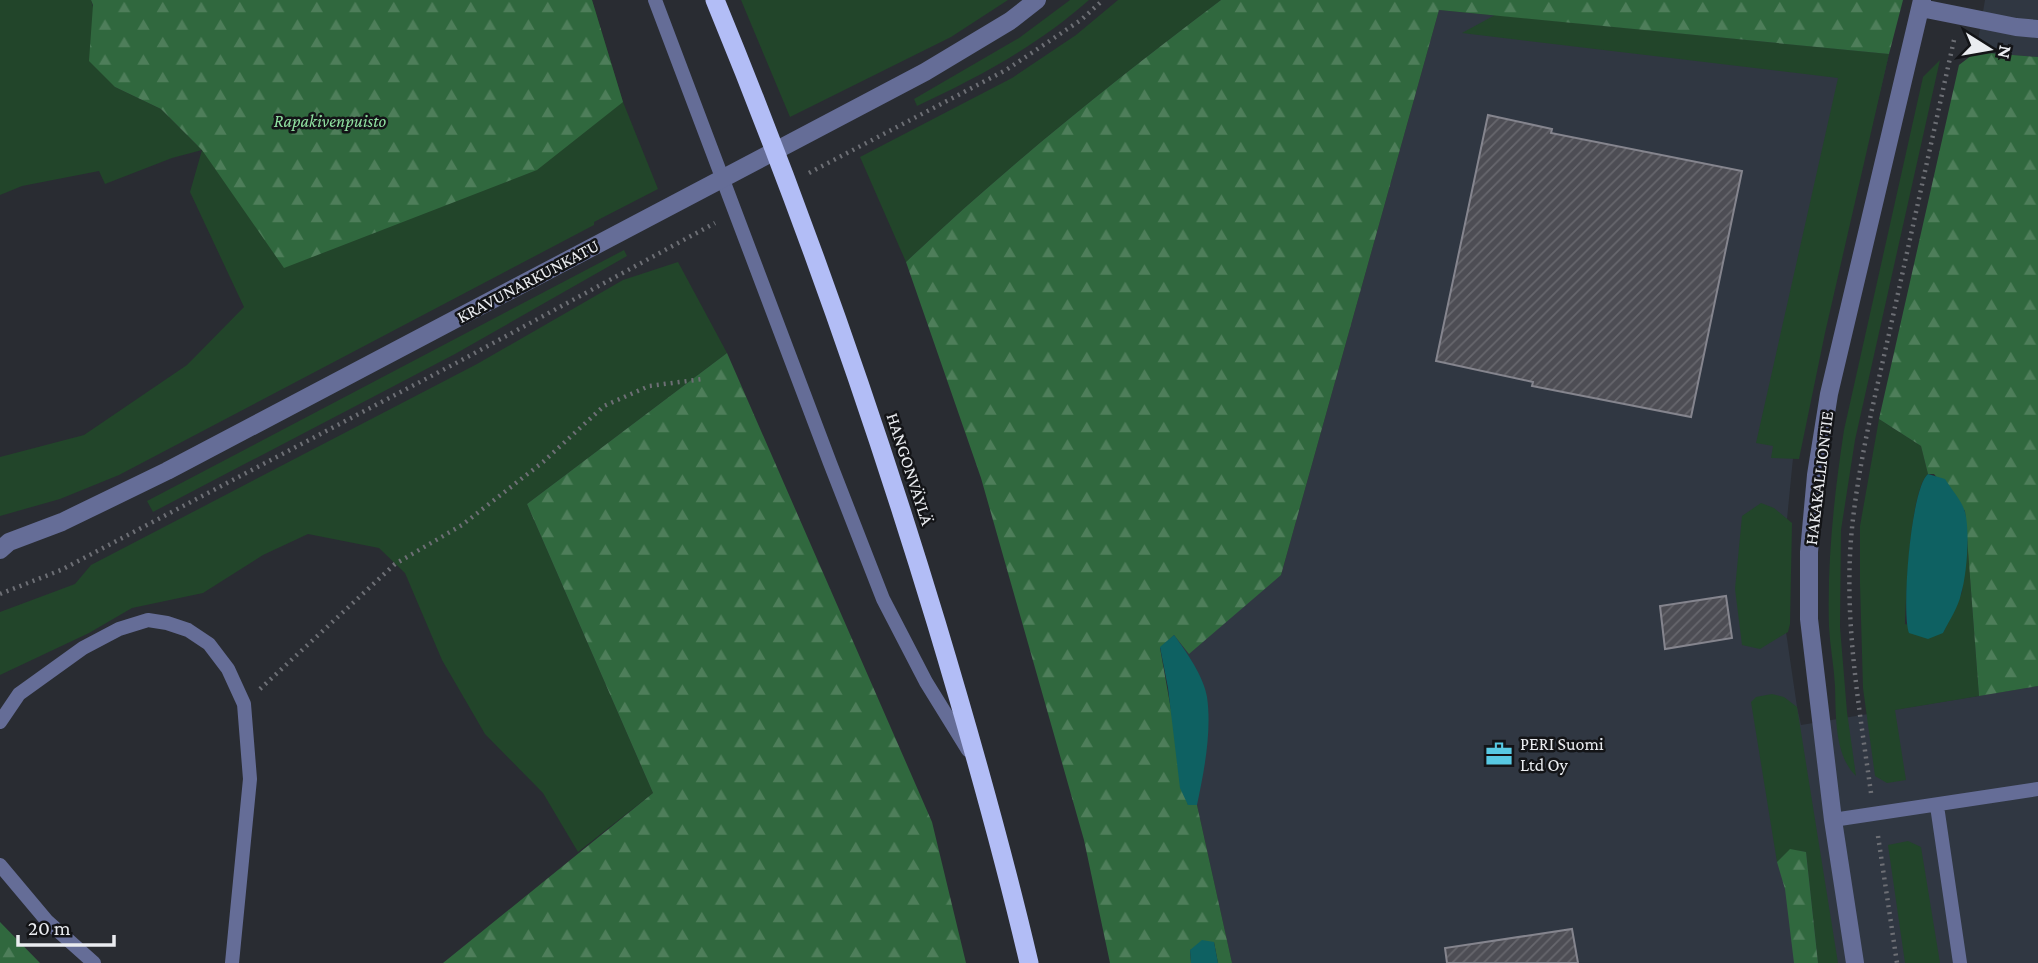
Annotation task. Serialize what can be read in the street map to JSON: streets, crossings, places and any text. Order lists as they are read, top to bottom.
{
  "streets": {
    "highway": ["HANGONVÄYLÄ"],
    "street": ["KRAVUNARKUNKATU", "HAKAKALLIONTIE"]
  },
  "parks": ["Rapakivenpuisto"],
  "places": {
    "office": ["PERI Suomi Ltd Oy"]
  },
  "scale_bar": "20 m",
  "north": "right"
}
